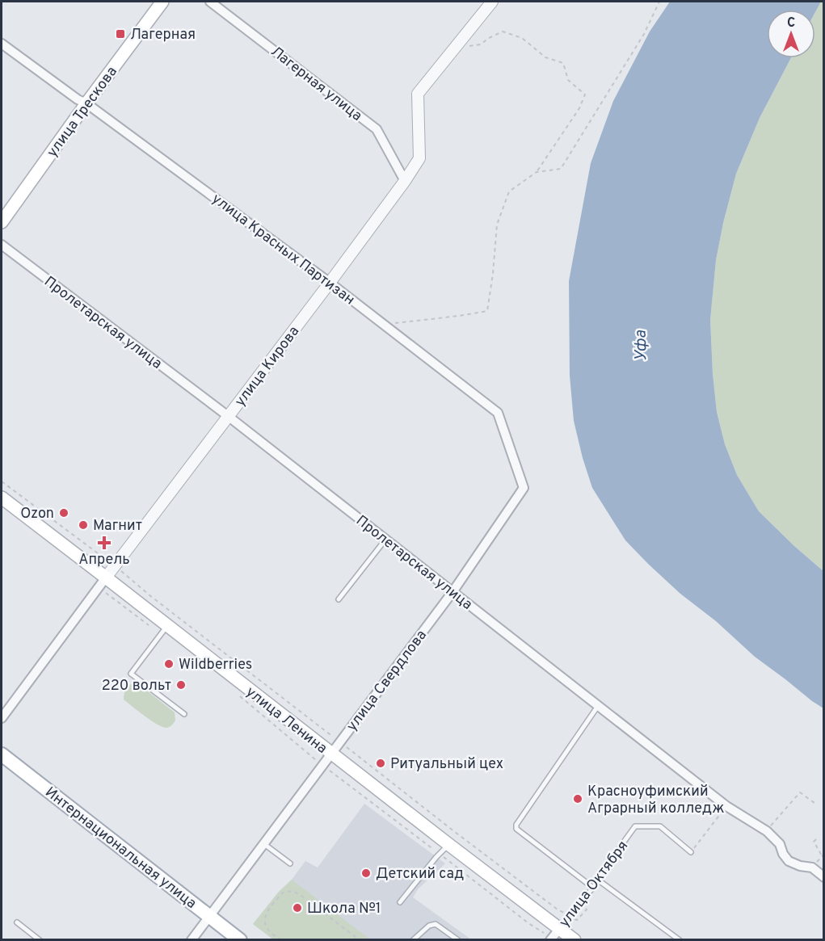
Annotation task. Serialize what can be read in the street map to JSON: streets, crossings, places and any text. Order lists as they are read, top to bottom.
{
  "streets": {
    "main road": ["улица Трескова", "улица Ленина", "Интернациональная улица"],
    "street": [
      "Лагерная улица",
      "улица Красных Партизан",
      "Пролетарская улица",
      "улица Кирова",
      "улица Свердлова",
      "улица Октября"
    ]
  },
  "crossings": [
    ["Лагерная улица", "улица Кирова"],
    ["улица Трескова", "улица Красных Партизан"],
    ["улица Красных Партизан", "улица Кирова"],
    ["улица Красных Партизан", "улица Свердлова"],
    ["Пролетарская улица", "улица Кирова"],
    ["Пролетарская улица", "улица Свердлова"],
    ["улица Кирова", "улица Ленина"],
    ["улица Свердлова", "улица Ленина"],
    ["улица Свердлова", "Интернациональная улица"],
    ["улица Ленина", "улица Октября"]
  ],
  "water": ["Уфа"],
  "places": {
    "transit": ["Лагерная"],
    "other": [
      "Ozon",
      "Магнит",
      "Wildberries",
      "220 вольт",
      "Ритуальный цех",
      "Красноуфимский Аграрный колледж",
      "Детский сад",
      "Школа №1"
    ],
    "health": ["Апрель"]
  },
  "north": "top"
}
